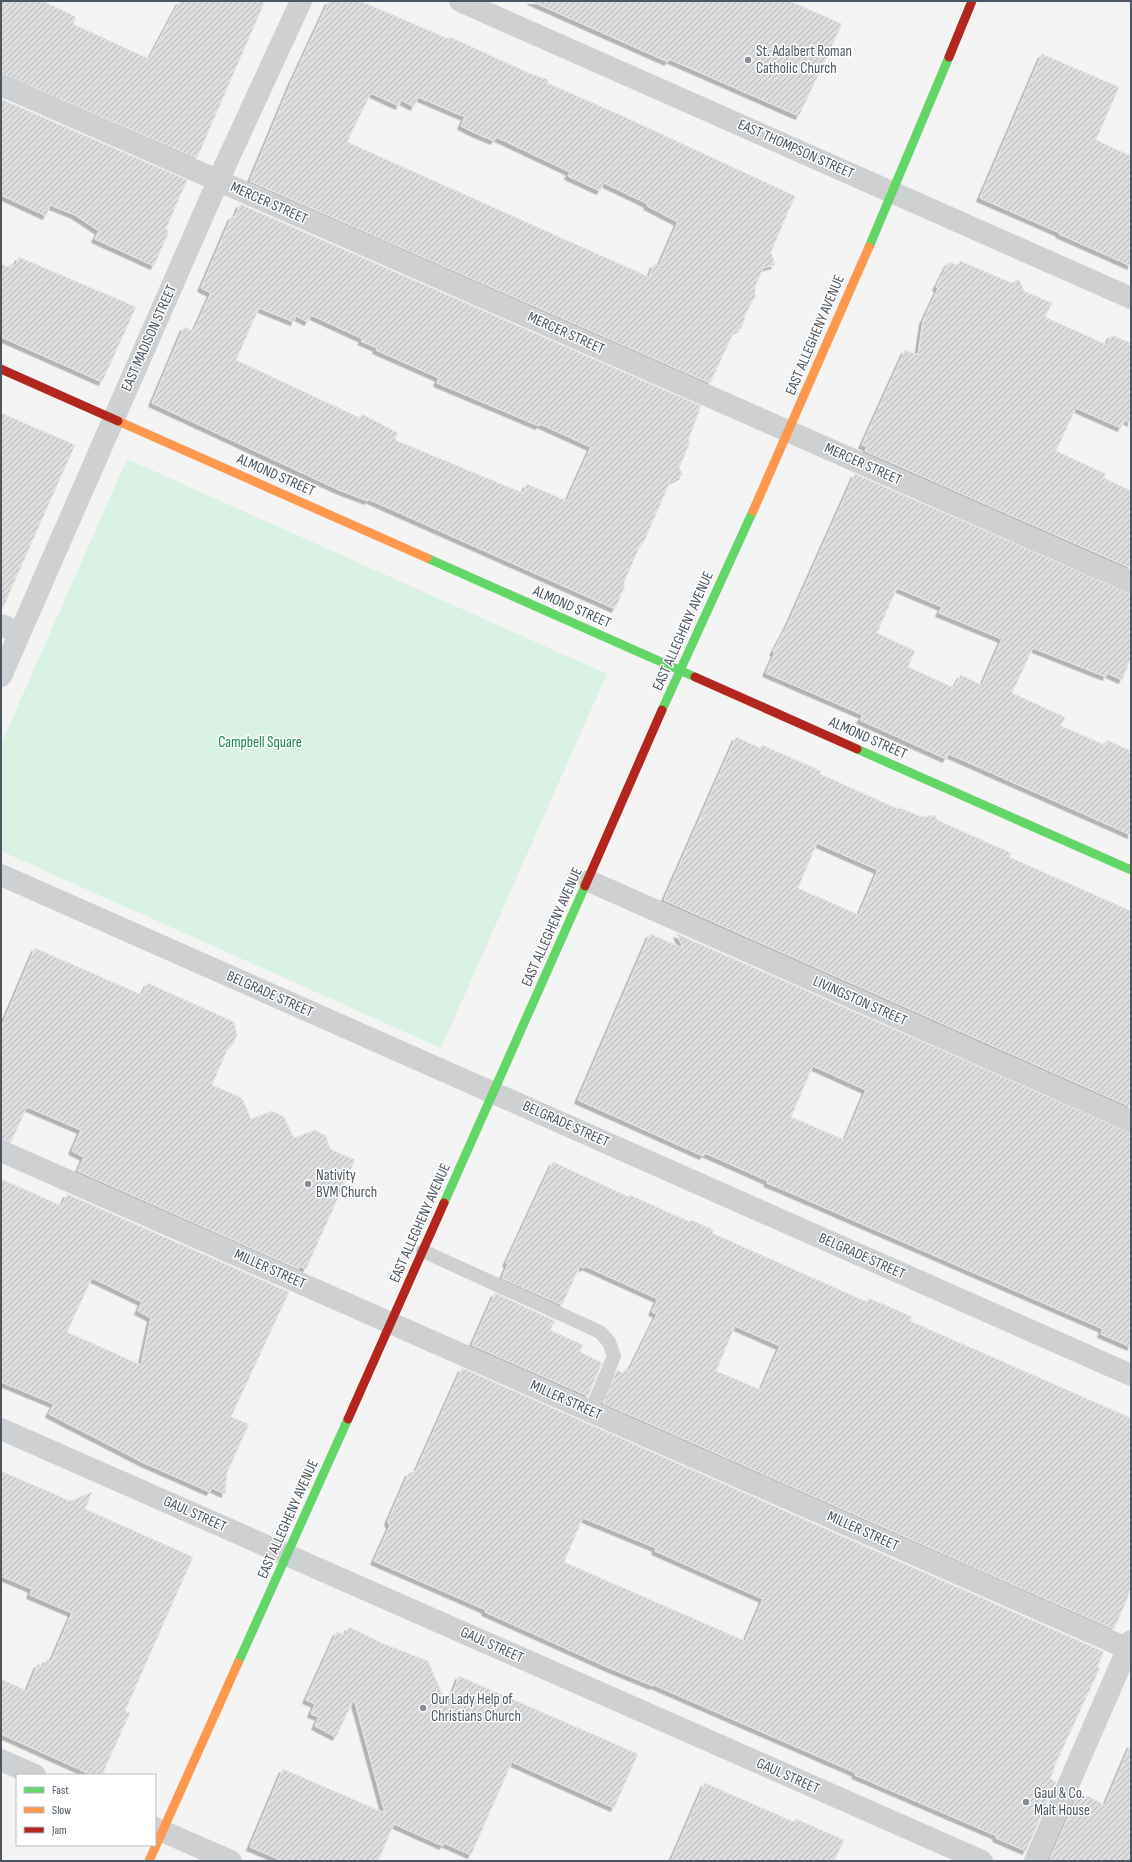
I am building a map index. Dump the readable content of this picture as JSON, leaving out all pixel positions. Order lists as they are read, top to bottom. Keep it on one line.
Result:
{"streets":{"street":["EAST THOMPSON STREET","MERCER STREET","EAST ALLEGHENY AVENUE","EAST MADISON STREET","ALMOND STREET","BELGRADE STREET","LIVINGSTON STREET","MILLER STREET","GAUL STREET"]},"crossings":[["EAST THOMPSON STREET","EAST ALLEGHENY AVENUE"],["MERCER STREET","EAST ALLEGHENY AVENUE"],["MERCER STREET","EAST MADISON STREET"],["EAST ALLEGHENY AVENUE","ALMOND STREET"],["EAST ALLEGHENY AVENUE","BELGRADE STREET"],["EAST ALLEGHENY AVENUE","LIVINGSTON STREET"],["EAST ALLEGHENY AVENUE","MILLER STREET"],["EAST ALLEGHENY AVENUE","GAUL STREET"],["EAST MADISON STREET","ALMOND STREET"]],"parks":["Campbell Square"],"places":["St. Adalbert Roman Catholic Church","Nativity BVM Church","Our Lady Help of Christians Church","Gaul & Co. Malt House"],"legend":["Fast","Slow","Jam"]}
